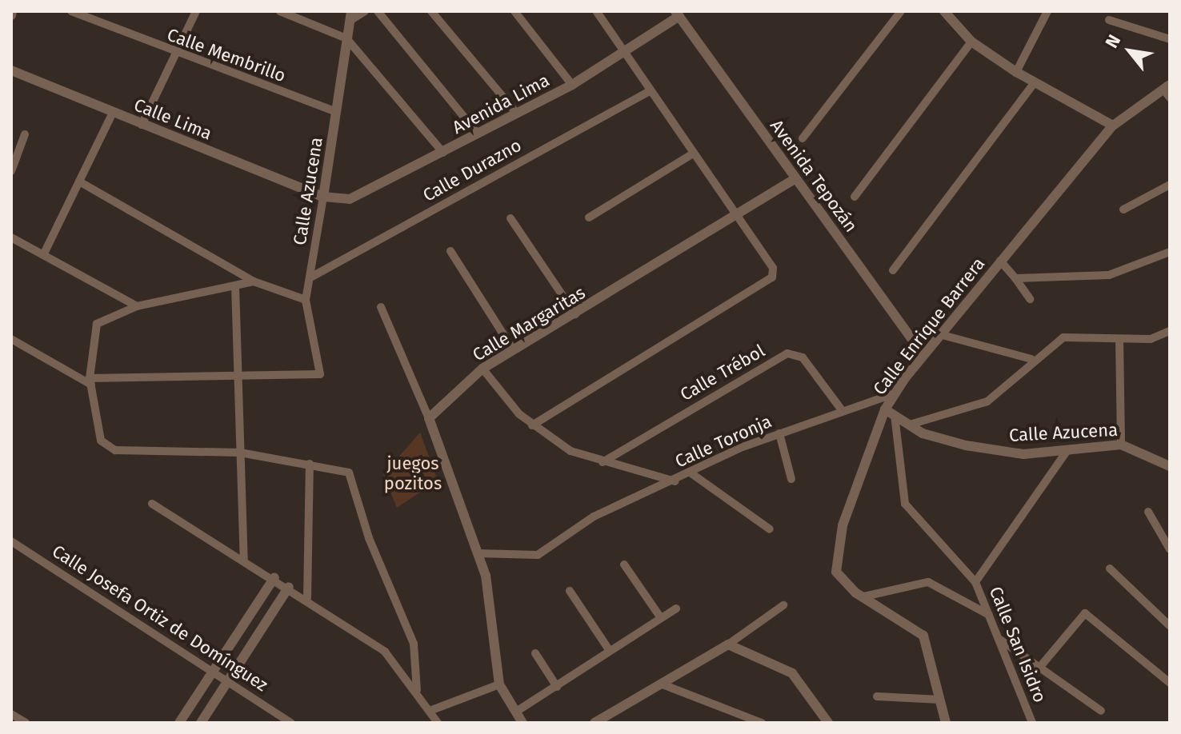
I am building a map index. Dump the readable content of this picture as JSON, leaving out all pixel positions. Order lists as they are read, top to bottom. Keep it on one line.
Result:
{"streets":{"street":["Calle Membrillo","Avenida Lima","Calle Lima","Calle Durazno","Avenida Tepozán","Calle Azucena","Calle Margaritas","Calle Enrique Barrera","Calle Trébol","Calle Toronja","Calle Josefa Ortiz de Domínguez","Calle San Isidro"]},"crossings":[["Calle Membrillo","Calle Azucena"],["Avenida Lima","Calle Lima"],["Avenida Lima","Avenida Tepozán"],["Avenida Lima","Calle Azucena"],["Calle Lima","Calle Azucena"],["Calle Durazno","Calle Azucena"],["Avenida Tepozán","Calle Margaritas"],["Avenida Tepozán","Calle Enrique Barrera"],["Calle Azucena","Calle Enrique Barrera"],["Calle Azucena","Calle San Isidro"],["Calle Margaritas","Calle Toronja"],["Calle Enrique Barrera","Calle Toronja"],["Calle Enrique Barrera","Calle San Isidro"],["Calle Trébol","Calle Toronja"]],"parks":["juegos pozitos"],"north":"top left"}
